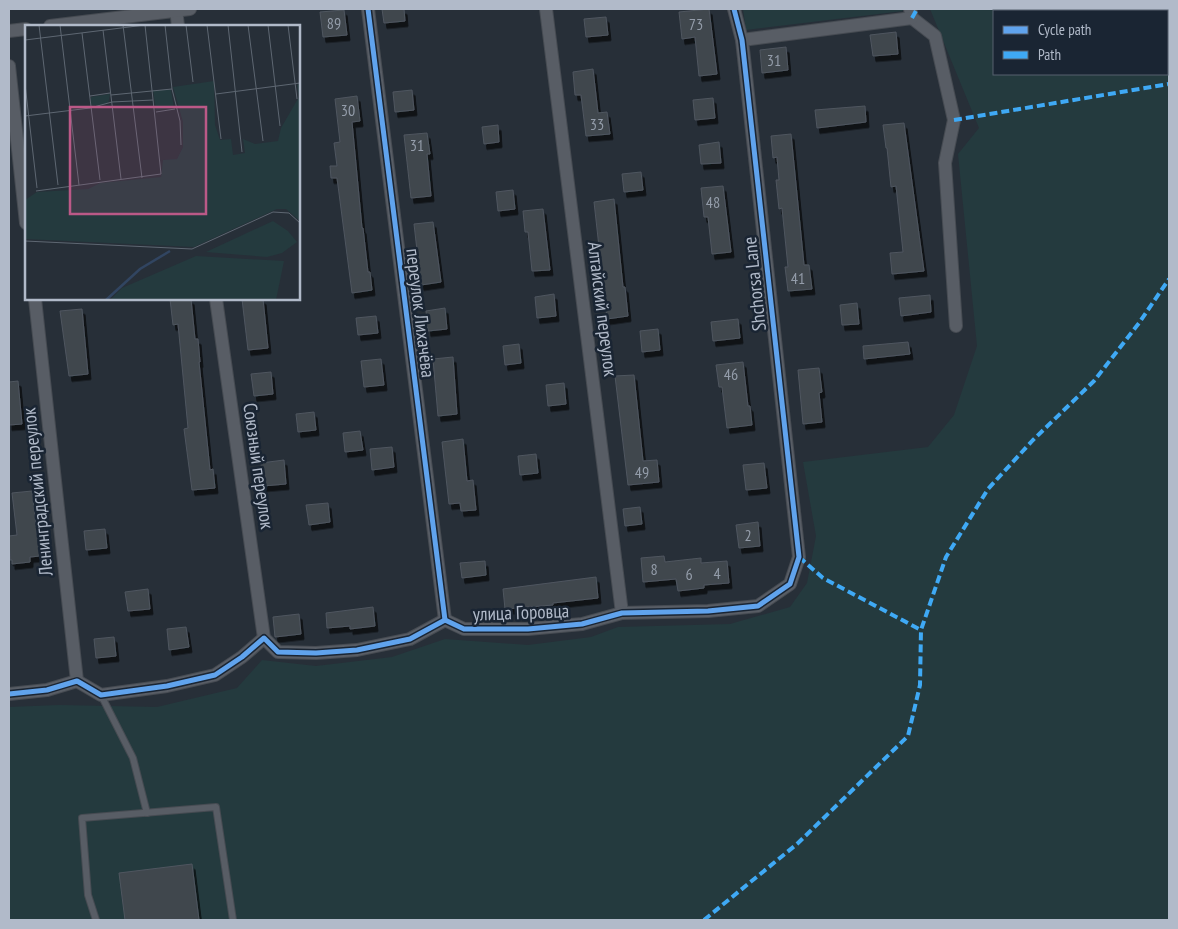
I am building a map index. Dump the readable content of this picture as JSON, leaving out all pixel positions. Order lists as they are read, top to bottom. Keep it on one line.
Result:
{"streets":{"street":["Shchorsa Lane","Алтайский переулок","переулок Лихачёва","Союзный переулок","Ленинградский переулок","улица Горовца"]},"crossings":[["Shchorsa Lane","улица Горовца"],["Алтайский переулок","улица Горовца"],["переулок Лихачёва","улица Горовца"]],"house_numbers":["89","73","31","30","33","31","48","41","46","49","2","8","4","6"],"legend":["Cycle path","Path"]}
